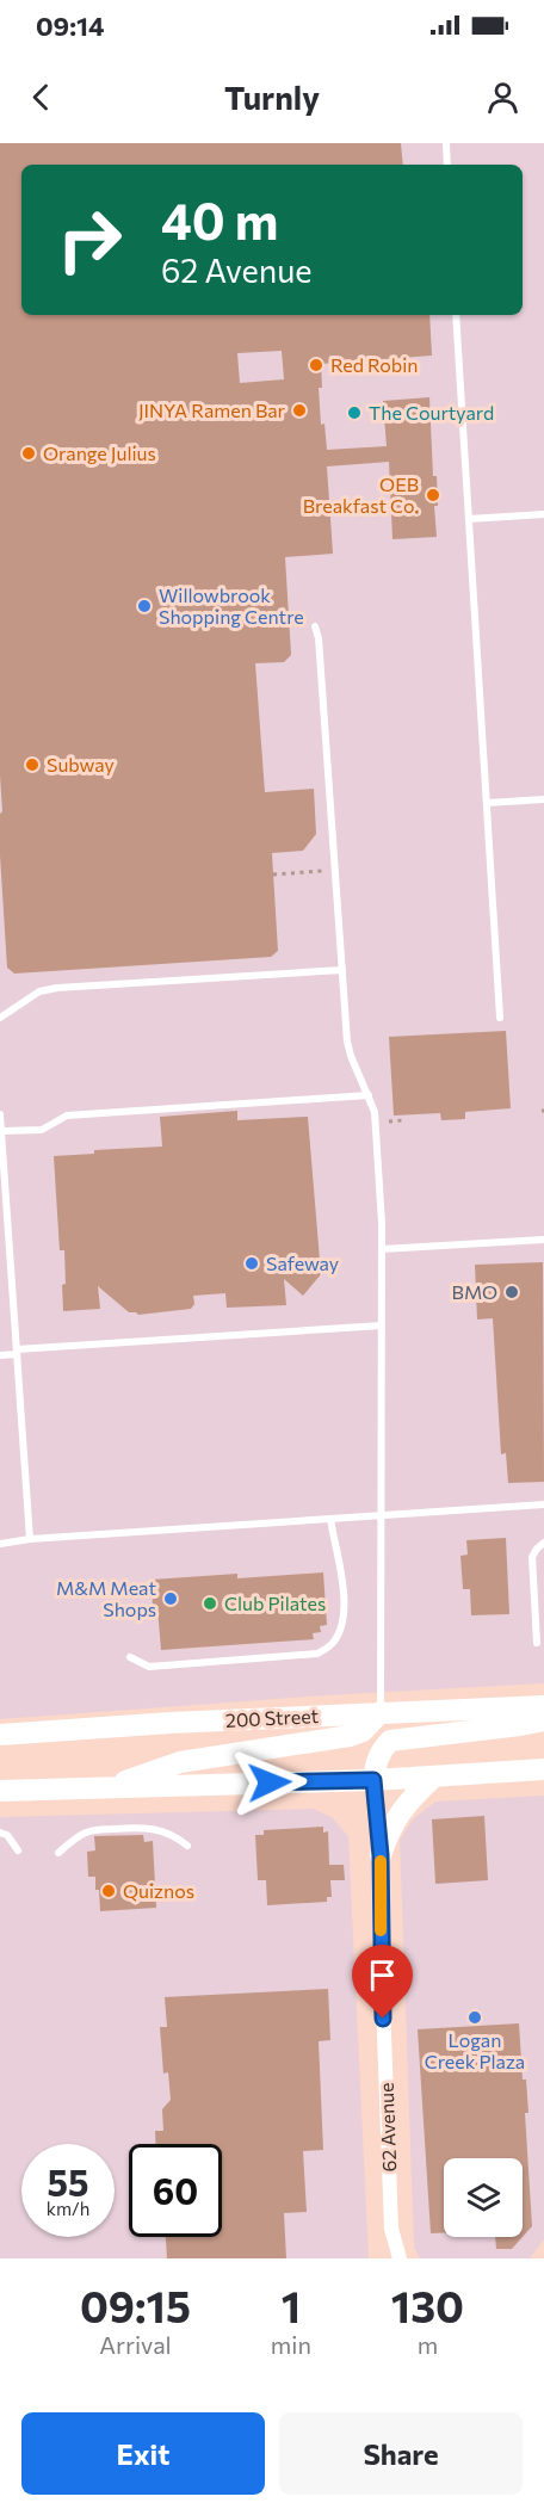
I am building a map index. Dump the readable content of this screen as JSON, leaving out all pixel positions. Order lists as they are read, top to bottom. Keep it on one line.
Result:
{"streets":{"main road":["200 Street"],"street":["62 Avenue"]},"places":["Red Robin","JINYA Ramen Bar","The Courtyard","Orange Julius","OEB Breakfast Co.","Willowbrook Shopping Centre","Subway","Safeway","BMO","M&M Meat Shops","Club Pilates","Quiznos","Logan Creek Plaza"],"page":{"status":"09:14","header":"Turnly","turn":["40 m","62 Avenue"],"speed":"55 km/h","limit":"60","eta":["09:15","Arrival","1","min","130","m"],"buttons":["Exit","Share"]}}
